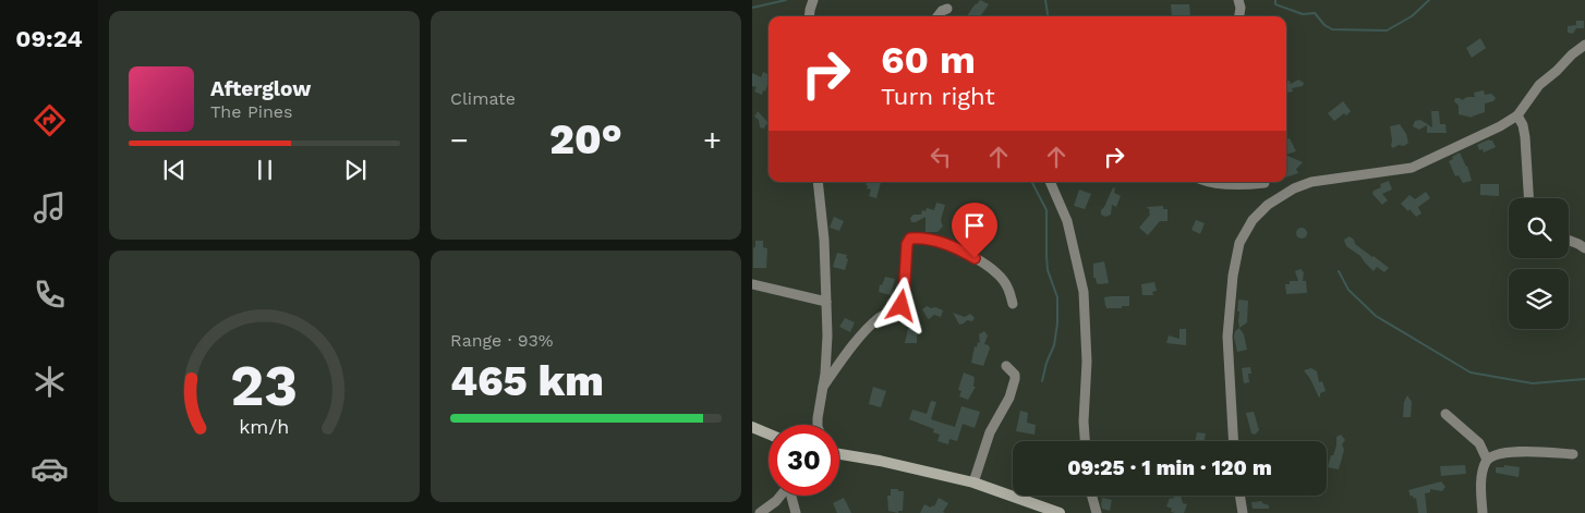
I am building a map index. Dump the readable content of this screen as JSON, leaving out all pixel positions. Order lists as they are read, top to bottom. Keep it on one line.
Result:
{"page":{"tabs":"09:24","tile":["Climate",["Range · 93%","465 km"]],"turn":["60 m","Turn right"],"song":["Afterglow","The Pines"],"heat":["−","20°","+"],"limit":"30","trip":"09:25 · 1 min · 120 m","gauge":["23","km/h"]}}
